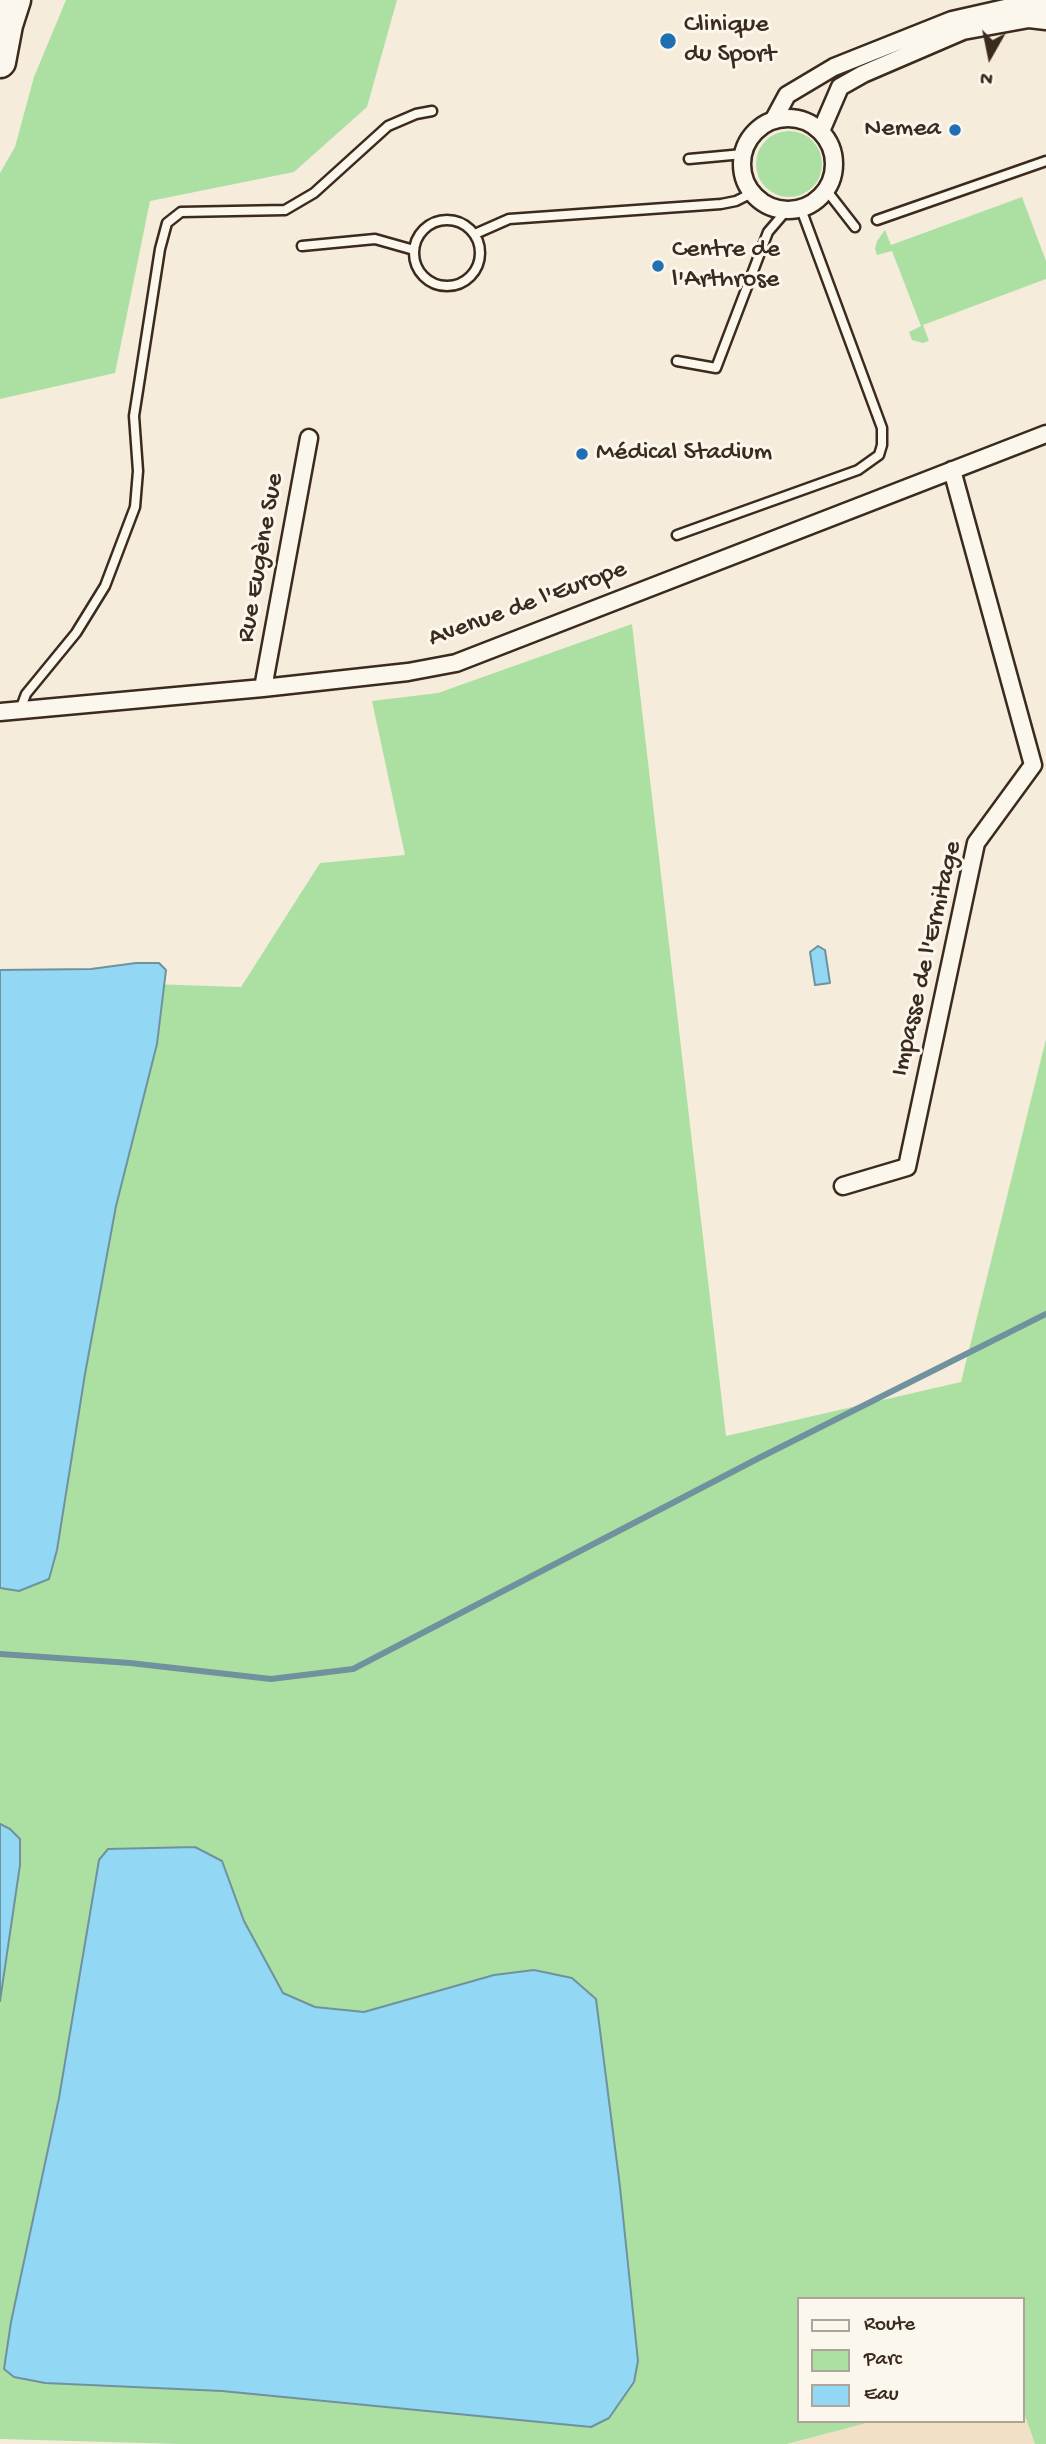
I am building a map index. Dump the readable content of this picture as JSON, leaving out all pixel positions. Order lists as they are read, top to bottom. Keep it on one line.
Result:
{"streets":{"street":["Rue Eugène Sue","Avenue de l'Europe","Impasse de l'Ermitage"]},"crossings":[["Rue Eugène Sue","Avenue de l'Europe"],["Avenue de l'Europe","Impasse de l'Ermitage"]],"places":["Clinique du Sport","Nemea","Centre de l'Arthrose","Médical Stadium"],"legend":["Route","Parc","Eau"],"north":"bottom"}
